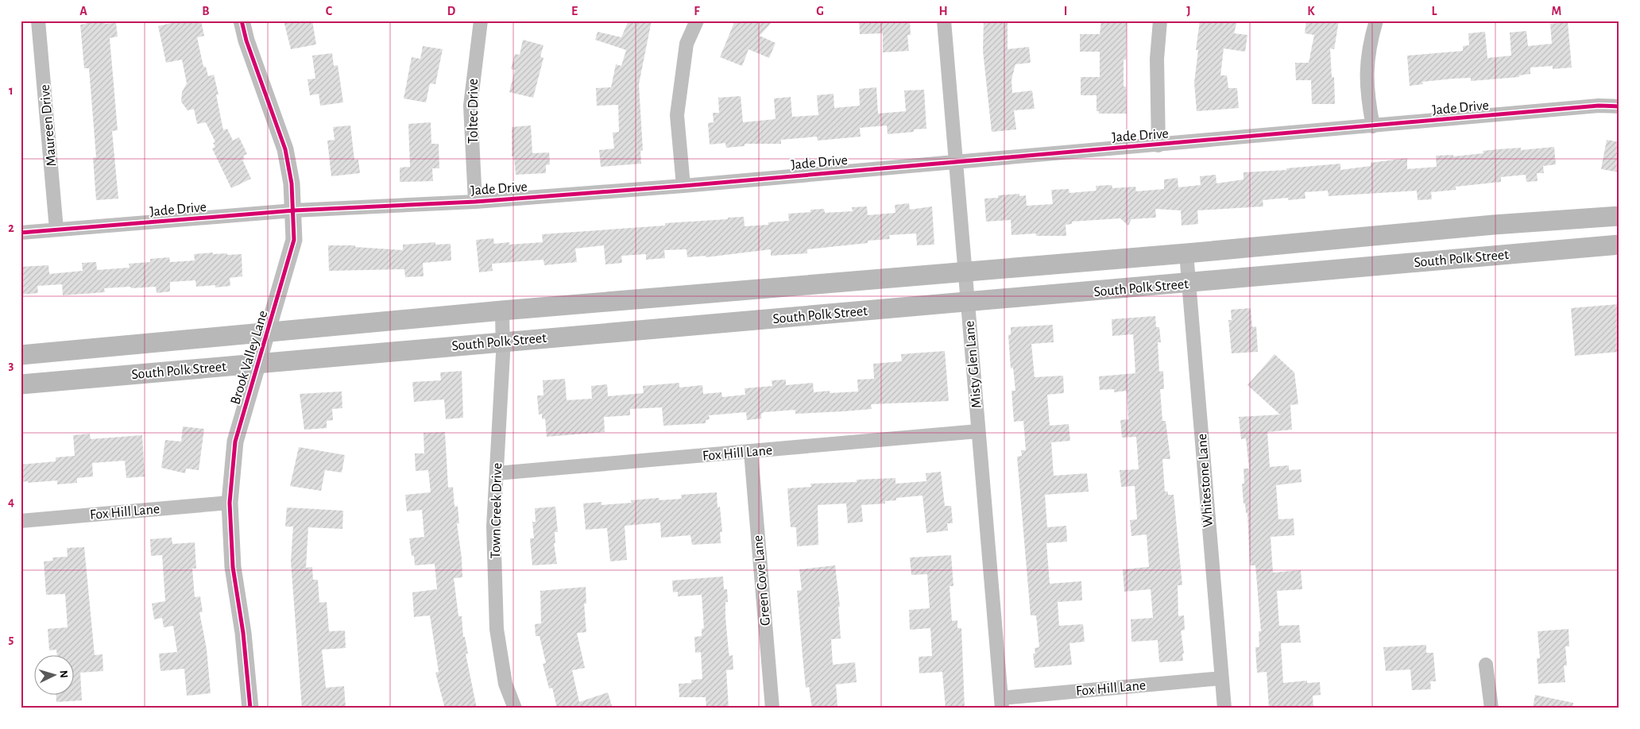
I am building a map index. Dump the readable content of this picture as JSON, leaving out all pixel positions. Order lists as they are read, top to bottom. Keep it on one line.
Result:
{"streets":{"main road":["South Polk Street"],"street":["Jade Drive","Toltec Drive","Maureen Drive","Brook Valley Lane","Misty Glen Lane","Fox Hill Lane","Whitestone Lane","Town Creek Drive","Green Cove Lane"]},"crossings":[["Jade Drive","Toltec Drive"],["Jade Drive","Maureen Drive"],["Jade Drive","Brook Valley Lane"],["Jade Drive","Misty Glen Lane"],["South Polk Street","Brook Valley Lane"],["South Polk Street","Misty Glen Lane"],["South Polk Street","Whitestone Lane"],["South Polk Street","Town Creek Drive"],["Brook Valley Lane","Fox Hill Lane"],["Misty Glen Lane","Fox Hill Lane"],["Fox Hill Lane","Whitestone Lane"],["Fox Hill Lane","Town Creek Drive"],["Fox Hill Lane","Green Cove Lane"]],"north":"right","grid":{"columns":["A","B","C","D","E","F","G","H","I","J","K","L","M"],"rows":["1","2","3","4","5"]}}
